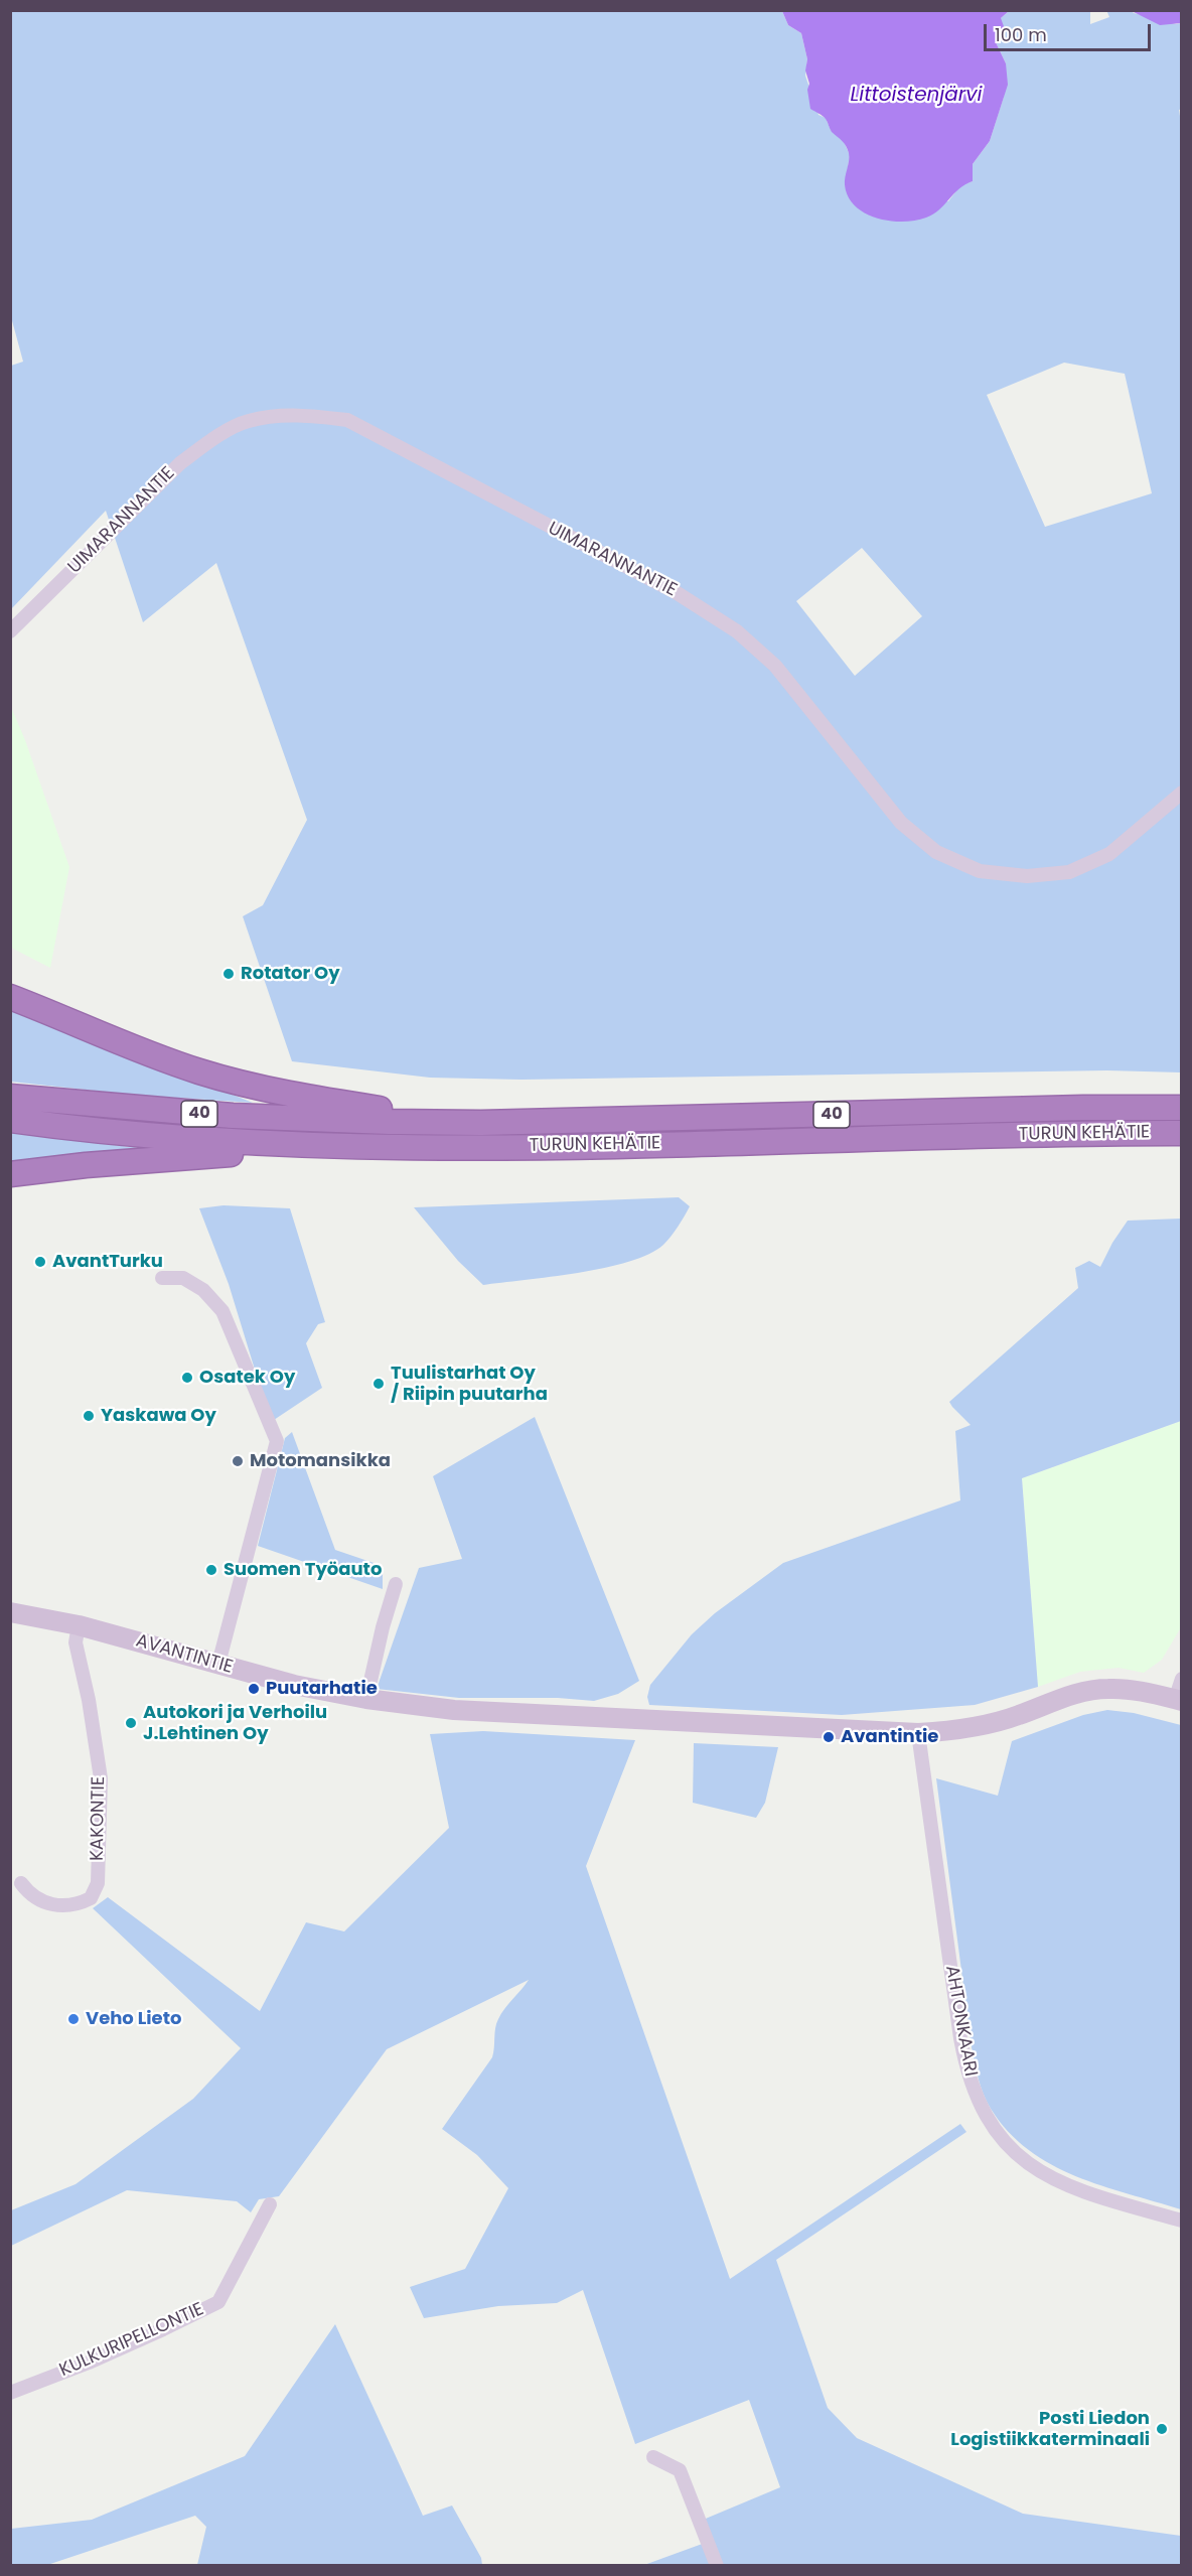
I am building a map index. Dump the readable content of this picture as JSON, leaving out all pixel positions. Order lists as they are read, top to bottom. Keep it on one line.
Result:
{"streets":{"highway":["40","TURUN KEHÄTIE"],"street":["UIMARANNANTIE","AVANTINTIE","KAKONTIE","AHTONKAARI","KULKURIPELLONTIE"]},"crossings":[["AVANTINTIE","KAKONTIE"],["AVANTINTIE","AHTONKAARI"]],"water":["Littoistenjärvi"],"places":["Rotator Oy","AvantTurku","Osatek Oy","Tuulistarhat Oy / Riipin puutarha","Yaskawa Oy","Motomansikka","Suomen Työauto","Puutarhatie","Autokori ja Verhoilu J.Lehtinen Oy","Avantintie","Veho Lieto","Posti Liedon Logistiikkaterminaali"],"scale_bar":"100 m"}
